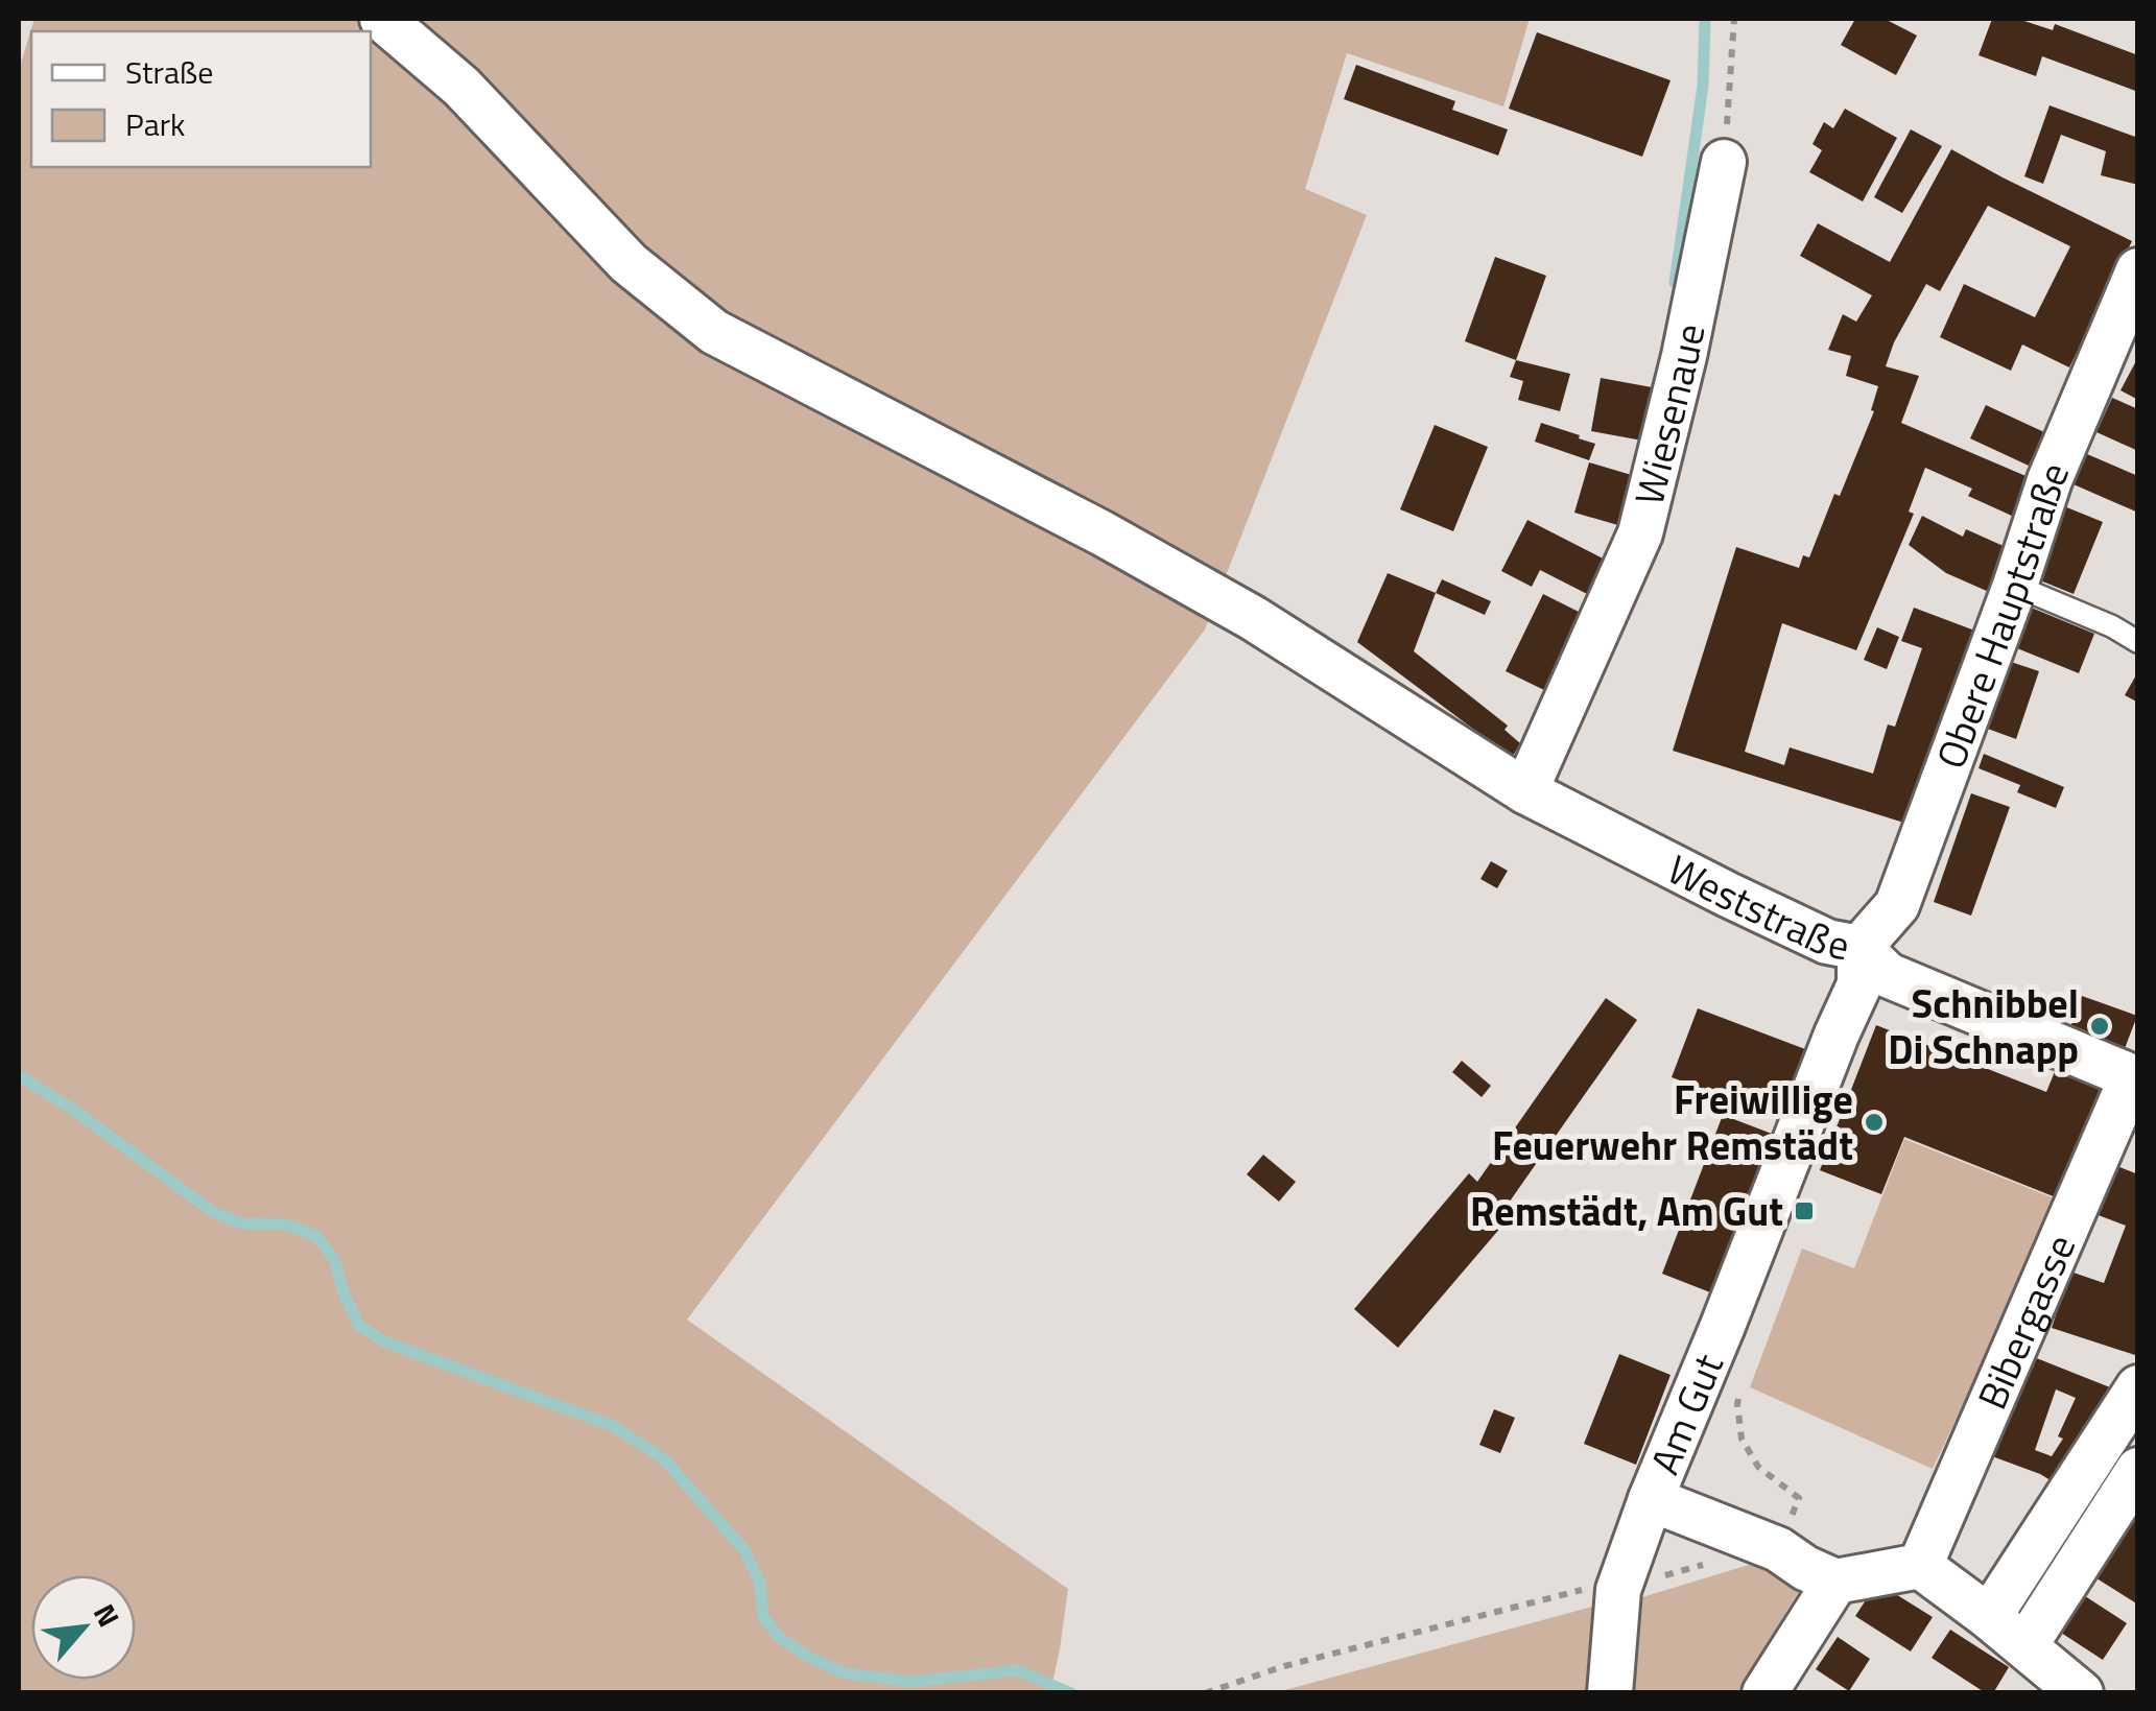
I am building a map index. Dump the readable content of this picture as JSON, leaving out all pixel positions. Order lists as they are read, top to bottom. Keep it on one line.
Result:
{"streets":{"street":["Wiesenaue","Obere Hauptstraße","Weststraße","Bibergasse","Am Gut"]},"crossings":[["Wiesenaue","Weststraße"],["Obere Hauptstraße","Weststraße"],["Obere Hauptstraße","Am Gut"],["Weststraße","Bibergasse"],["Weststraße","Am Gut"]],"places":{"other":["Schnibbel Di Schnapp","Freiwillige Feuerwehr Remstädt"],"transit":["Remstädt, Am Gut"]},"legend":["Straße","Park"],"north":"top right"}
